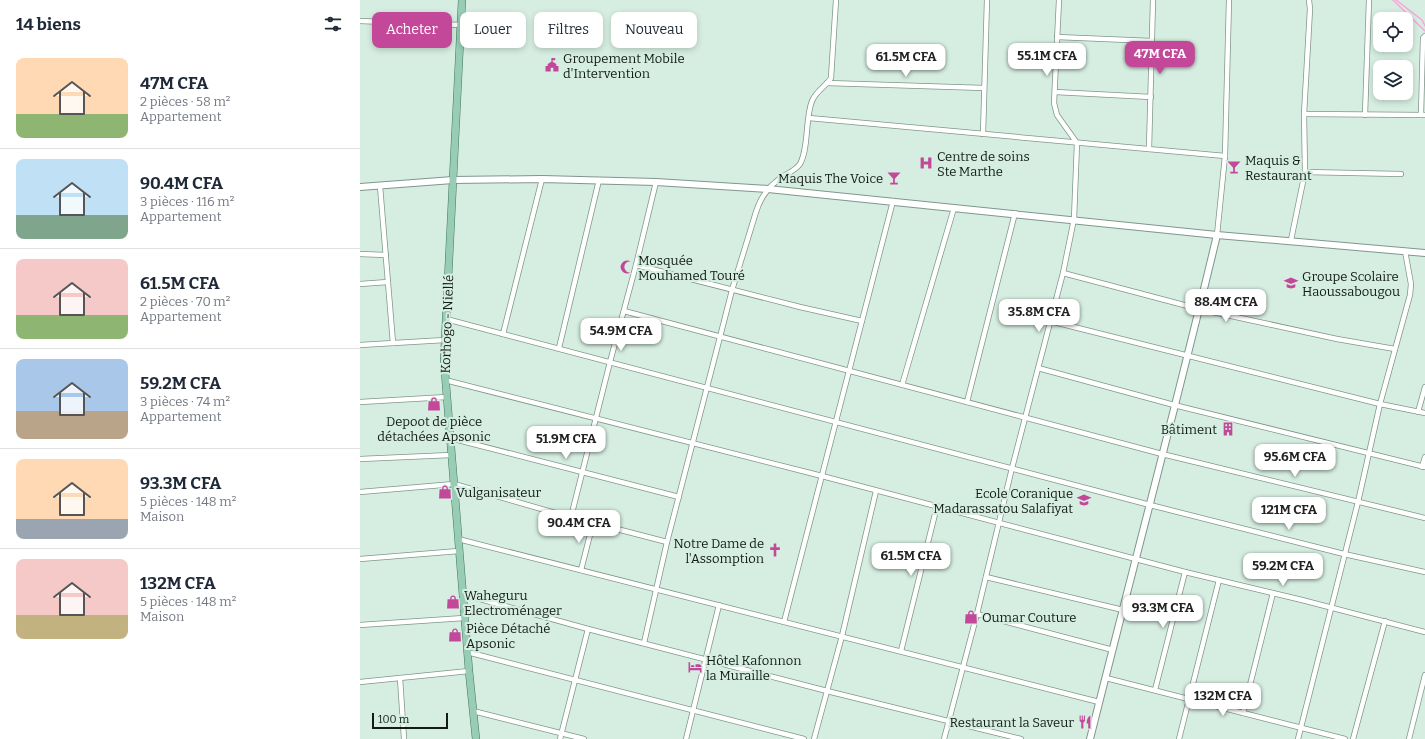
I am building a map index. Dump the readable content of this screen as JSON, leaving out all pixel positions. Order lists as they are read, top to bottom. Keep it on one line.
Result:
{"streets":{"main road":["Korhogo - Niellé"]},"places":{"public building":["Groupement Mobile d'Intervention"],"hospital":["Centre de soins Ste Marthe"],"bar":["Maquis & Restaurant","Maquis The Voice"],"mosque":["Mosquée Mouhamed Touré"],"school or university":["Groupe Scolaire Haoussabougou","Ecole Coranique Madarassatou Salafiyat"],"shop":["Depoot de pièce détachées Apsonic","Vulganisateur","Waheguru Electroménager","Oumar Couture","Pièce Détaché Apsonic"],"building":["Bâtiment"],"church":["Notre Dame de l'Assomption"],"hotel":["Hôtel Kafonnon la Muraille"],"restaurant":["Restaurant la Saveur"]},"scale_bar":"100 m","page":{"heading":"14 biens","chip":["Acheter","Louer","Filtres","Nouveau"],"price":["47M CFA","55.1M CFA","61.5M CFA","88.4M CFA","35.8M CFA","54.9M CFA","51.9M CFA","95.6M CFA","121M CFA","90.4M CFA","61.5M CFA","59.2M CFA","93.3M CFA","132M CFA"],"list":[{"name":"47M CFA","note":"2 pièces · 58 m² · Appartement"},{"name":"90.4M CFA","note":"3 pièces · 116 m² · Appartement"},{"name":"61.5M CFA","note":"2 pièces · 70 m² · Appartement"},{"name":"59.2M CFA","note":"3 pièces · 74 m² · Appartement"},{"name":"93.3M CFA","note":"5 pièces · 148 m² · Maison"},{"name":"132M CFA","note":"5 pièces · 148 m² · Maison"}],"scale":"100 m"}}
